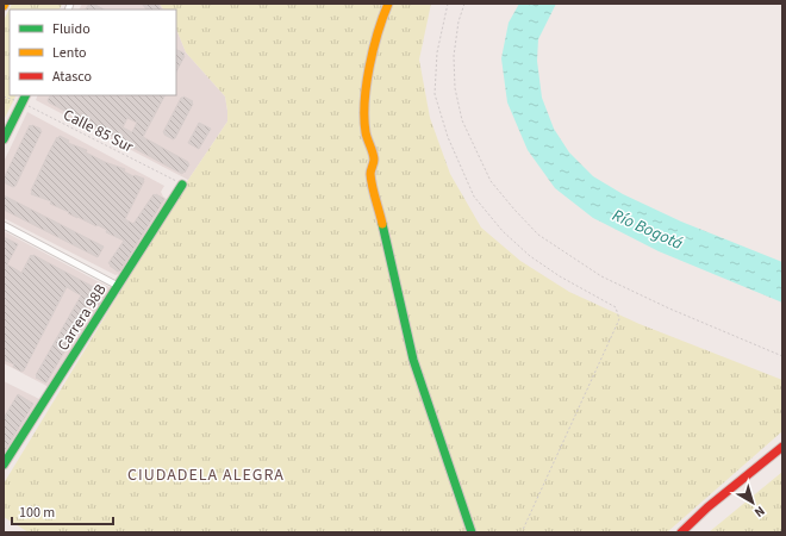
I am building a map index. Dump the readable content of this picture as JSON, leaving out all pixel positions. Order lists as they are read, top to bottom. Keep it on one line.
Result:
{"streets":{"street":["Carrera 98B"],"path":["Calle 85 Sur"]},"crossings":[["Calle 85 Sur","Carrera 98B"]],"districts":["CIUDADELA ALEGRA"],"water":["Río Bogotá"],"legend":["Fluido","Lento","Atasco"],"scale_bar":"100 m","north":"bottom right"}
